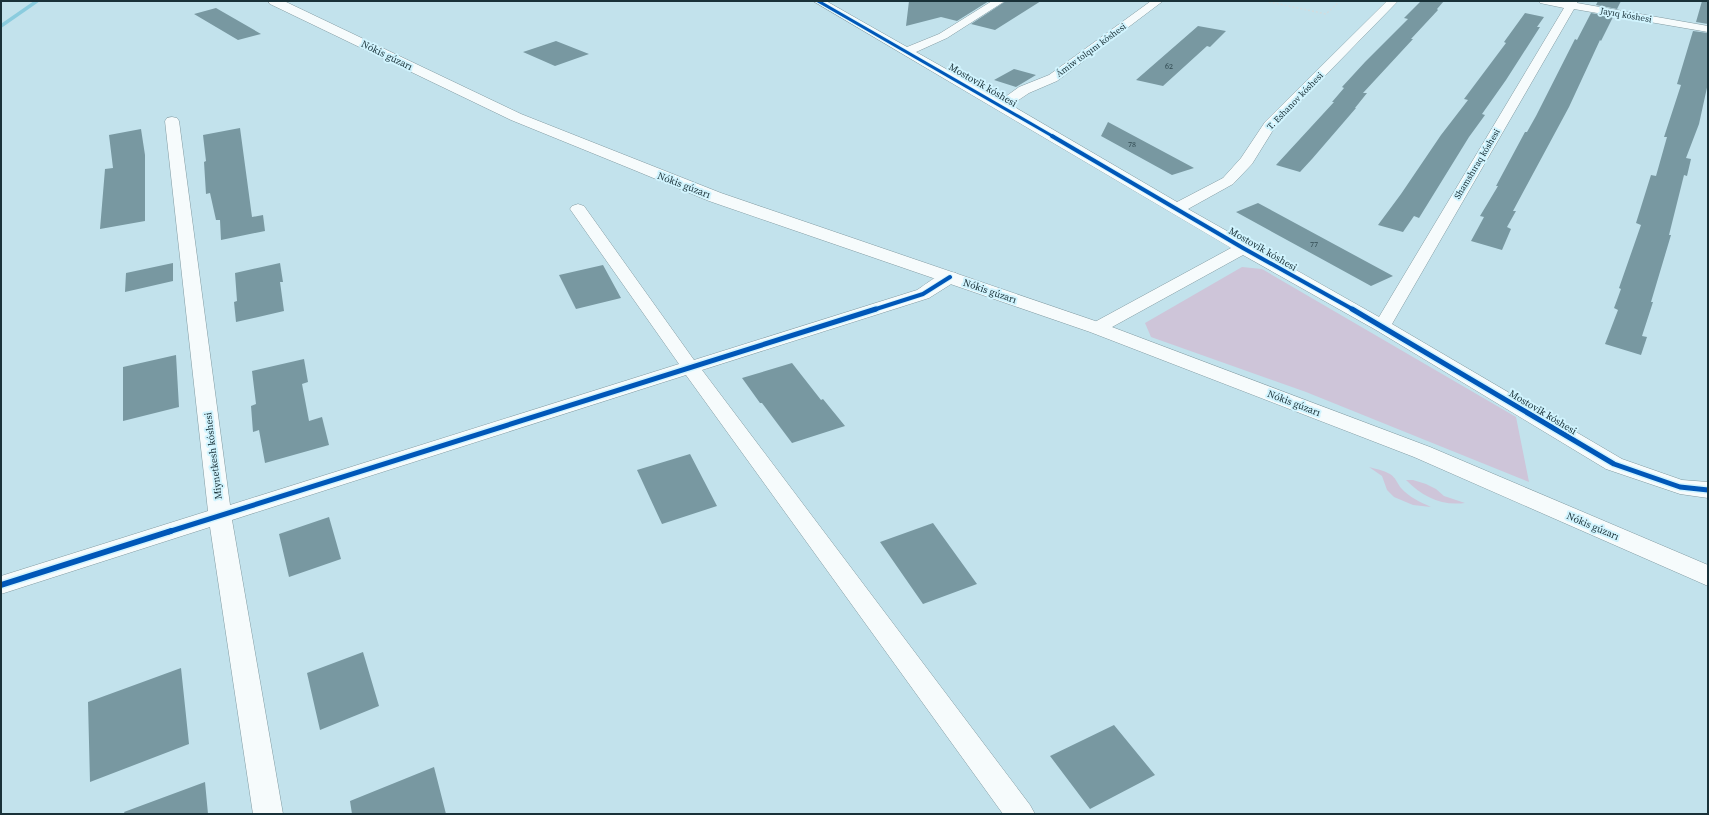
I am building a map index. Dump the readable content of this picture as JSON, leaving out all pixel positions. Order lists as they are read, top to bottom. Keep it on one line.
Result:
{"streets":{"main road":["Nókis gúzarı"],"street":["Jayıq kóshesi","Ámiw tolqını kóshesi","Mostovik kóshesi","T. Eshanov kóshesi","Shamshıraq kóshesi","Miynetkesh kóshesi"]},"crossings":[["Jayıq kóshesi","Shamshıraq kóshesi"],["Ámiw tolqını kóshesi","Mostovik kóshesi"],["Mostovik kóshesi","T. Eshanov kóshesi"],["Mostovik kóshesi","Shamshıraq kóshesi"]],"house_numbers":["62","78","77"]}
